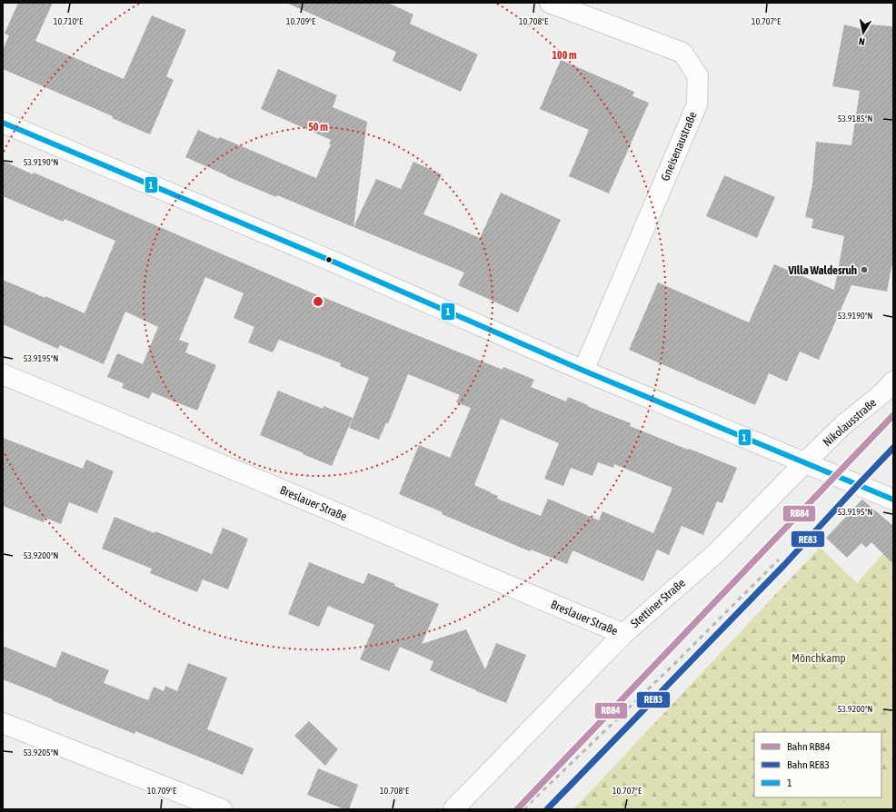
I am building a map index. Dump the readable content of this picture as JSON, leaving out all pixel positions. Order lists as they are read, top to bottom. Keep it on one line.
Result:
{"streets":{"street":["Gneisenaustraße","Nikolausstraße","Breslauer Straße","Stettiner Straße"]},"crossings":[["Nikolausstraße","Stettiner Straße"],["Breslauer Straße","Stettiner Straße"]],"parks":["Mönchkamp"],"places":["Villa Waldesruh"],"lines":["transit line 1","rail line RB84","rail line RE83"],"legend":["Bahn RB84","Bahn RE83","1"],"north":"bottom","coordinates":["10.710°E","10.709°E","10.708°E","10.707°E","53.9185°N","53.9190°N","53.9195°N","53.9200°N","53.9205°N"],"rings":["100 m","50 m"]}
